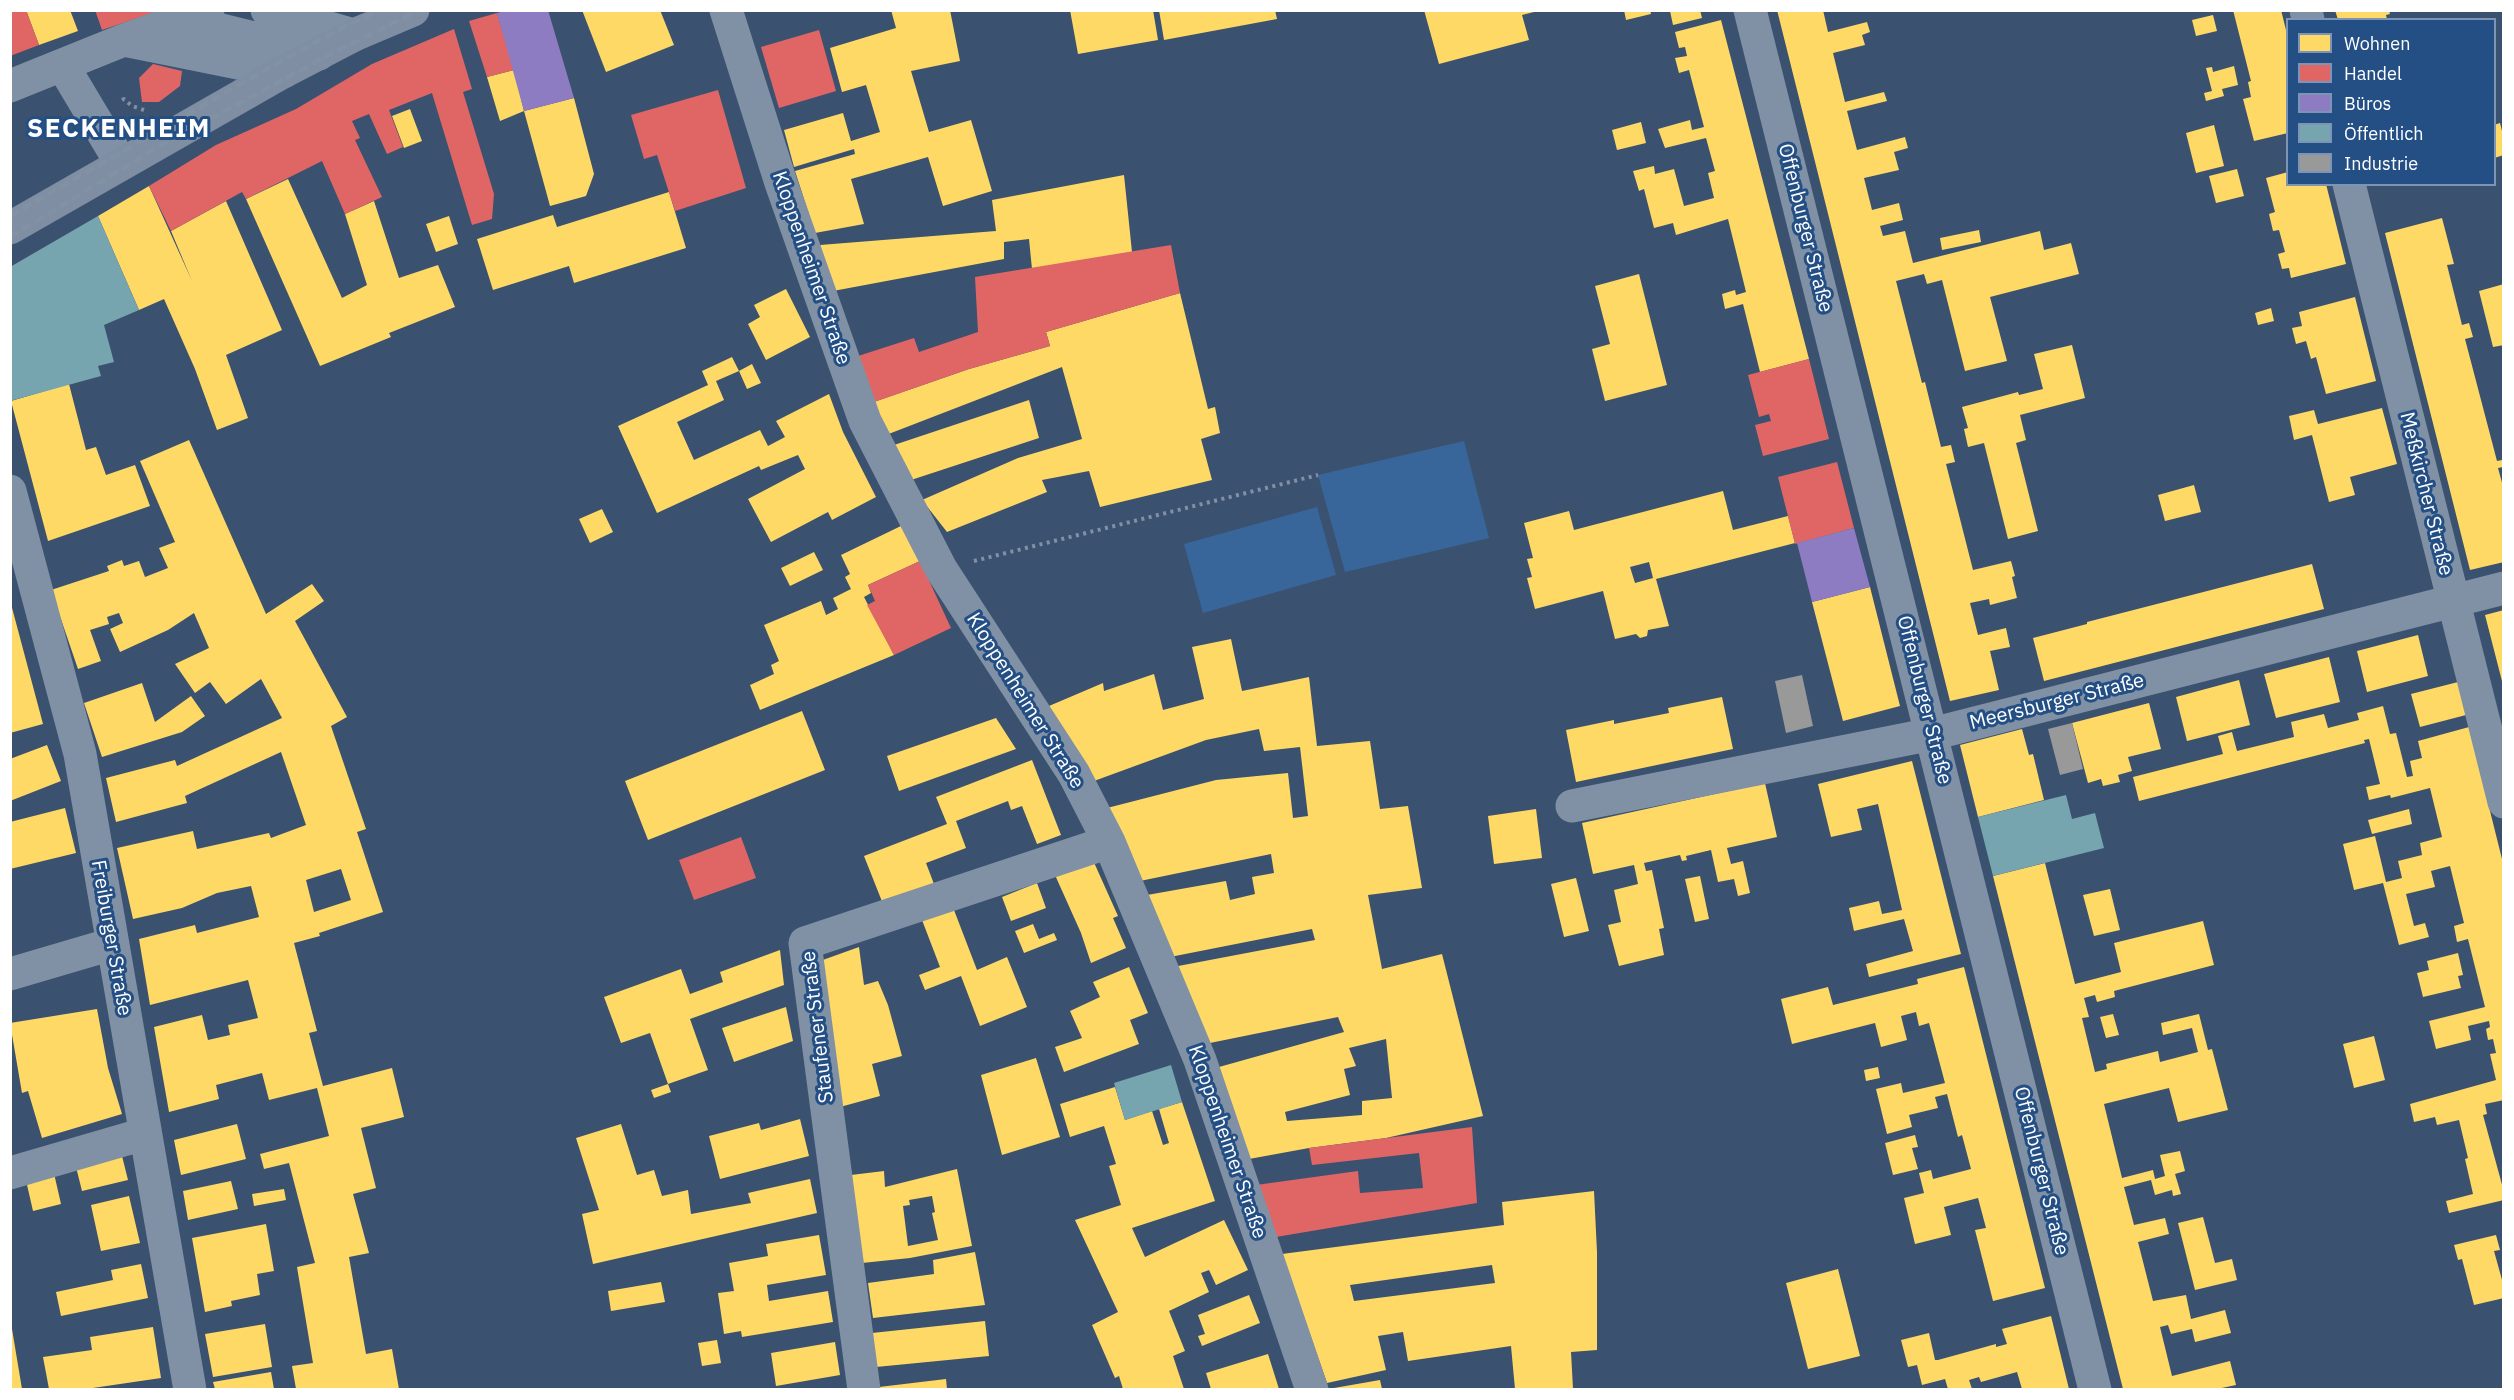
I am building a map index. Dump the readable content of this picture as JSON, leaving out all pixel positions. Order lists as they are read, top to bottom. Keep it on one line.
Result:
{"streets":{"street":["Offenburger Straße","Kloppenheimer Straße","Meßkircher Straße","Meersburger Straße","Freiburger Straße","Staufener Straße"]},"crossings":[["Offenburger Straße","Meersburger Straße"],["Kloppenheimer Straße","Staufener Straße"],["Meßkircher Straße","Meersburger Straße"]],"districts":["SECKENHEIM"],"legend":["Wohnen","Handel","Büros","Öffentlich","Industrie"]}
